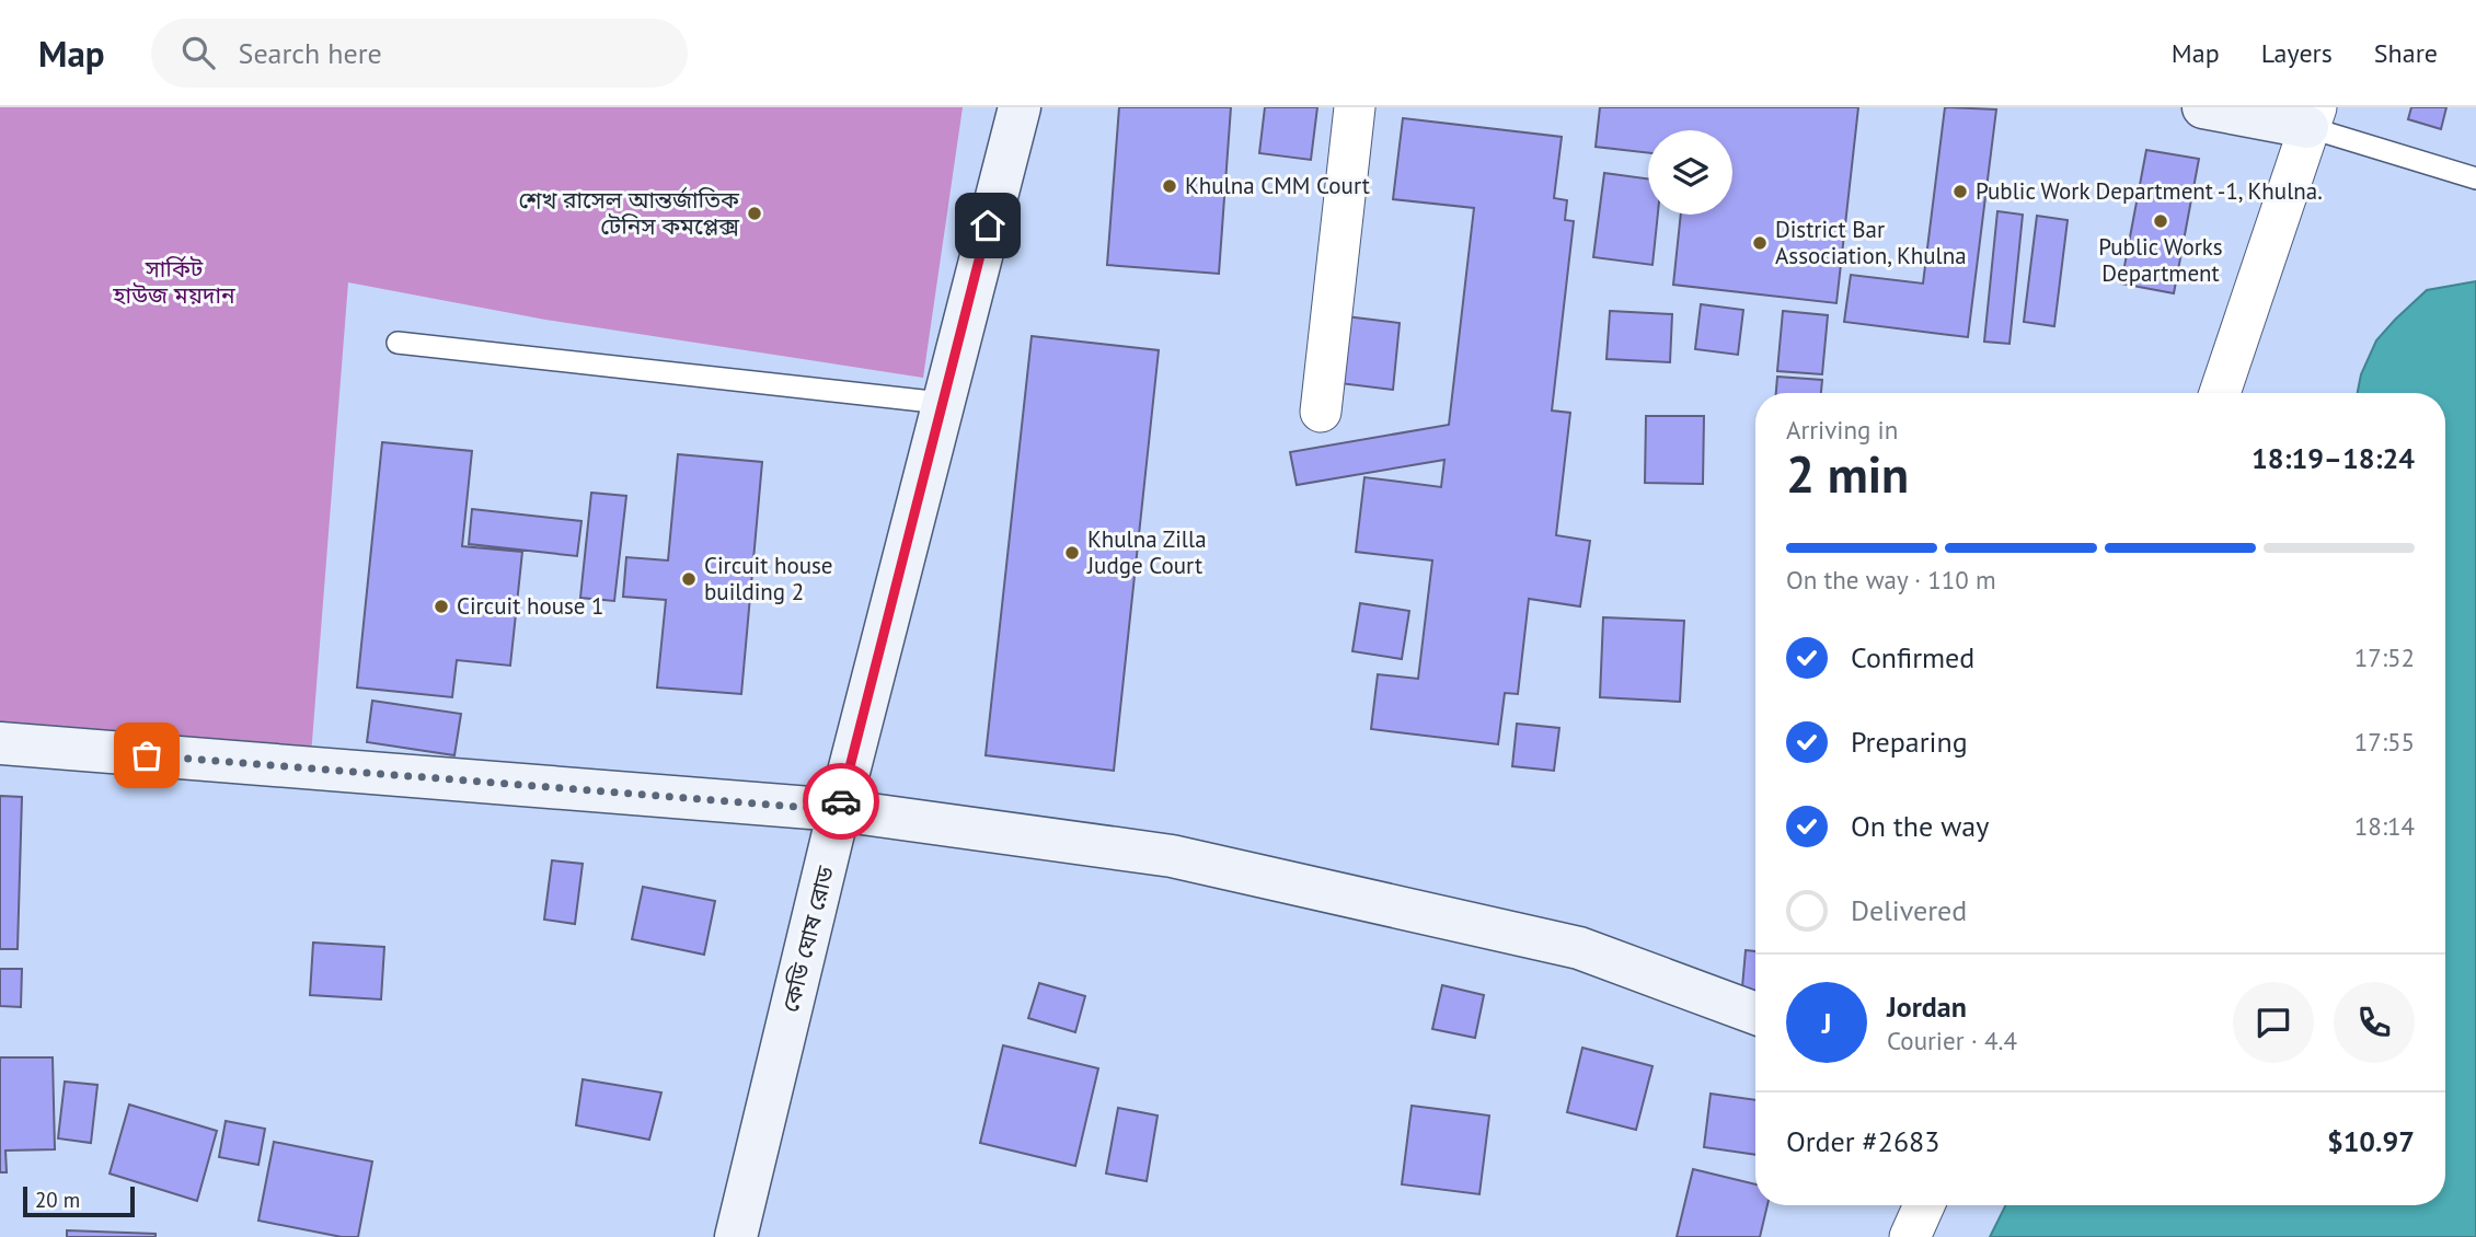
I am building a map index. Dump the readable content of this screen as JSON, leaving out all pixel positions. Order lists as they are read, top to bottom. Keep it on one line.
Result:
{"streets":{"street":["কেডি ঘোষ রোড"]},"parks":["সার্কিট হাউজ ময়দান"],"places":["Khulna CMM Court","Public Work Department -1, Khulna.","শেখ রাসেল আন্তর্জাতিক টেনিস কমপ্লেক্স","Public Works Department","District Bar Association, Khulna","Khulna Zilla Judge Court","Circuit house building 2","Circuit house 1"],"scale_bar":"20 m","page":{"header":"Map","search":"Search here","nav":["Map","Layers","Share"],"heading":["2 min","Arriving in","18:19–18:24"],"panel":["Jordan","Courier · 4.4","Order #2683","$10.97"],"bar":"On the way · 110 m","list":[["Confirmed","17:52"],["Preparing","17:55"],["On the way","18:14"],"Delivered"],"round":"J","scale":"20 m"}}
